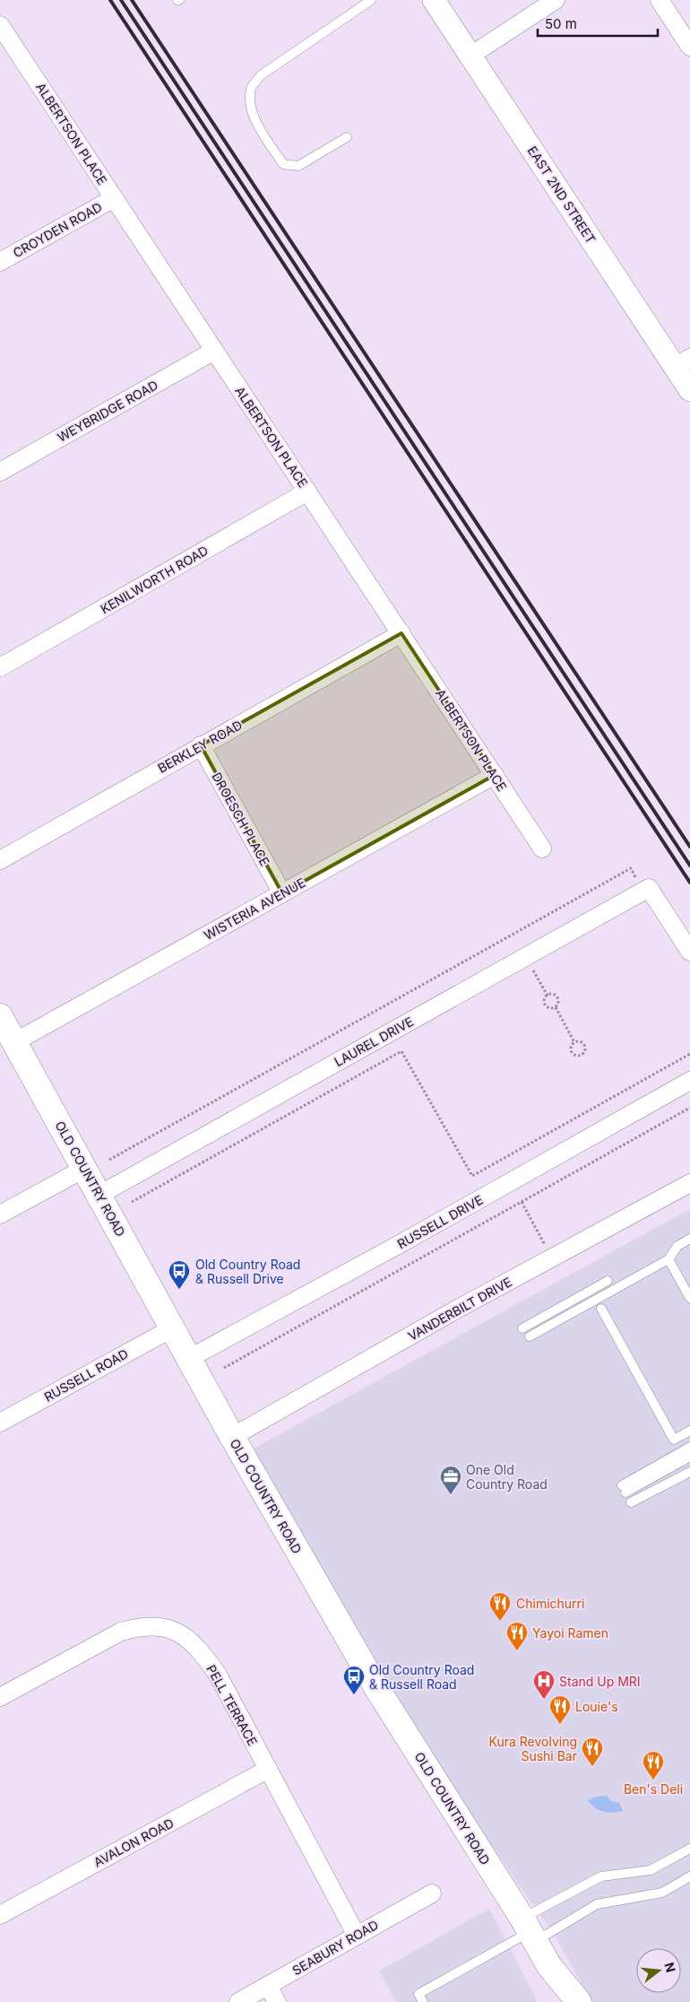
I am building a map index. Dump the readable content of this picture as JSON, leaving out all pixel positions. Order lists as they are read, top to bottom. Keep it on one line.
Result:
{"streets":{"main road":["OLD COUNTRY ROAD"],"street":["ALBERTSON PLACE","EAST 2ND STREET","CROYDEN ROAD","WEYBRIDGE ROAD","KENILWORTH ROAD","BERKLEY ROAD","DROESCH PLACE","WISTERIA AVENUE","LAUREL DRIVE","RUSSELL DRIVE","VANDERBILT DRIVE","RUSSELL ROAD","PELL TERRACE","AVALON ROAD","SEABURY ROAD"]},"crossings":[["ALBERTSON PLACE","CROYDEN ROAD"],["ALBERTSON PLACE","WEYBRIDGE ROAD"],["ALBERTSON PLACE","KENILWORTH ROAD"],["ALBERTSON PLACE","BERKLEY ROAD"],["ALBERTSON PLACE","WISTERIA AVENUE"],["BERKLEY ROAD","DROESCH PLACE"],["DROESCH PLACE","WISTERIA AVENUE"],["WISTERIA AVENUE","OLD COUNTRY ROAD"],["LAUREL DRIVE","OLD COUNTRY ROAD"],["OLD COUNTRY ROAD","RUSSELL DRIVE"],["OLD COUNTRY ROAD","VANDERBILT DRIVE"],["OLD COUNTRY ROAD","RUSSELL ROAD"],["PELL TERRACE","AVALON ROAD"],["PELL TERRACE","SEABURY ROAD"]],"places":{"bus stop":["Old Country Road & Russell Drive","Old Country Road & Russell Road"],"office":["One Old Country Road"],"restaurant":["Chimichurri","Yayoi Ramen","Louie's","Kura Revolving Sushi Bar","Ben's Deli"],"hospital":["Stand Up MRI"]},"scale_bar":"50 m","north":"right"}
